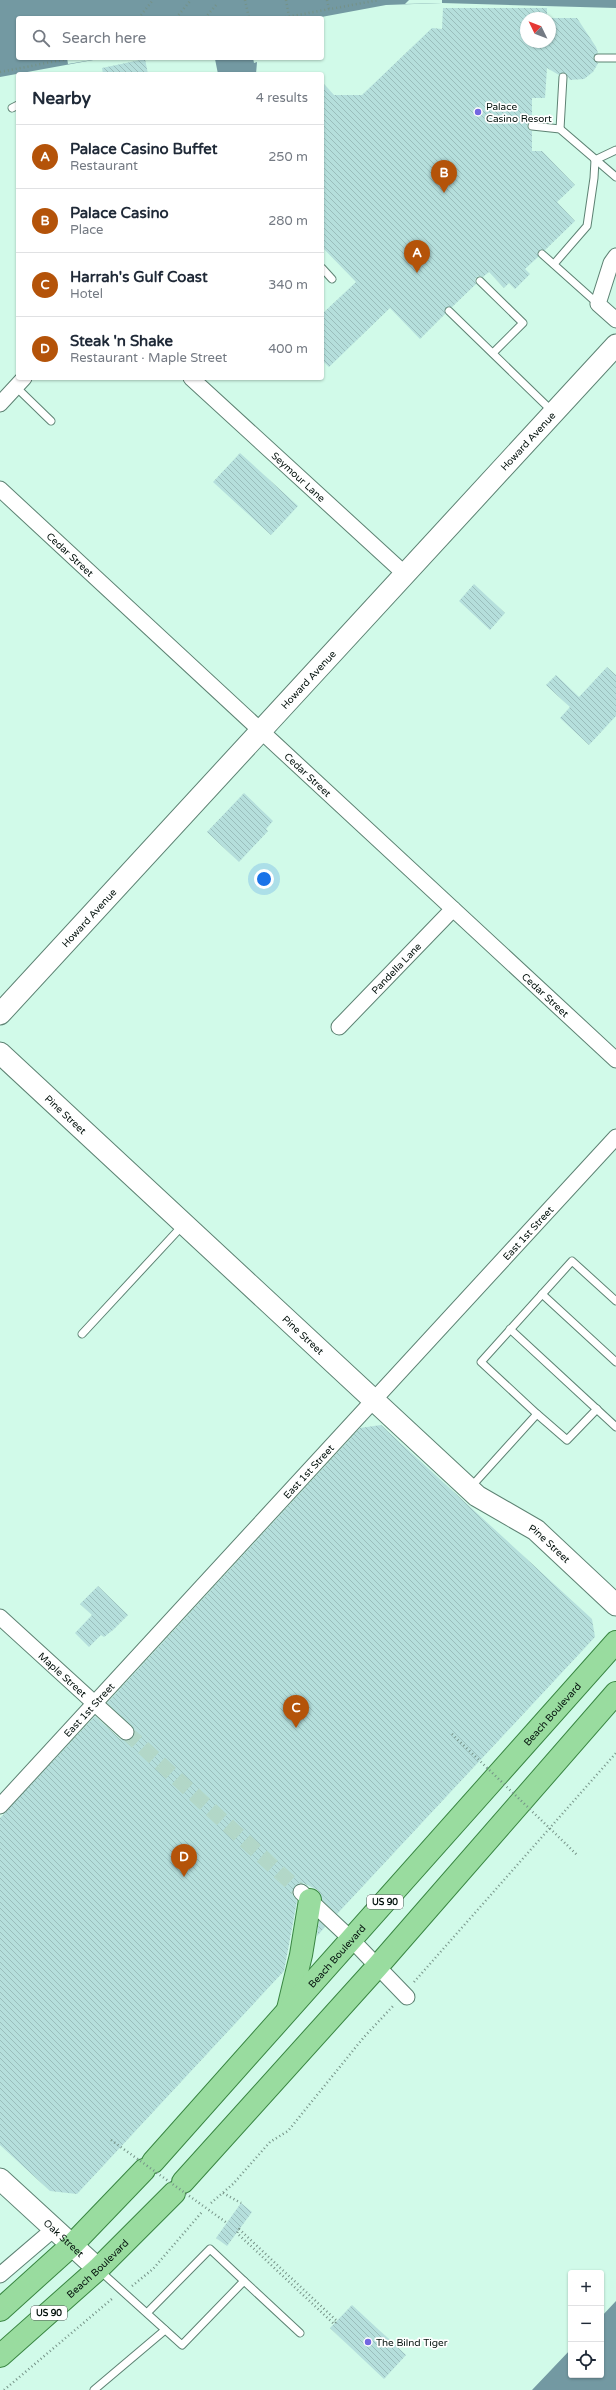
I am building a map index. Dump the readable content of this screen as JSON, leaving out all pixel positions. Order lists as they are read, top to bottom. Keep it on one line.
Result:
{"streets":{"main road":["Howard Avenue","Pine Street","Beach Boulevard","US 90","Oak Street"],"street":["Seymour Lane","Cedar Street","Pandella Lane","East 1st Street","Maple Street"]},"crossings":[["Howard Avenue","Seymour Lane"],["Howard Avenue","Cedar Street"],["Cedar Street","Pandella Lane"],["Pine Street","East 1st Street"],["East 1st Street","Maple Street"],["Beach Boulevard","Oak Street"]],"places":["Palace Casino Resort","The Bilnd Tiger"],"north":"top left","page":{"search":"Search here","heading":["Nearby","4 results"],"list":[{"mark":"A","name":"Palace Casino Buffet","note":"Restaurant","value":"250 m"},{"mark":"B","name":"Palace Casino","note":"Place","value":"280 m"},{"mark":"C","name":"Harrah's Gulf Coast","note":"Hotel","value":"340 m"},{"mark":"D","name":"Steak 'n Shake","note":"Restaurant · Maple Street","value":"400 m"}],"pins":["B","A","C","D"],"map_buttons":["+","−"]}}
